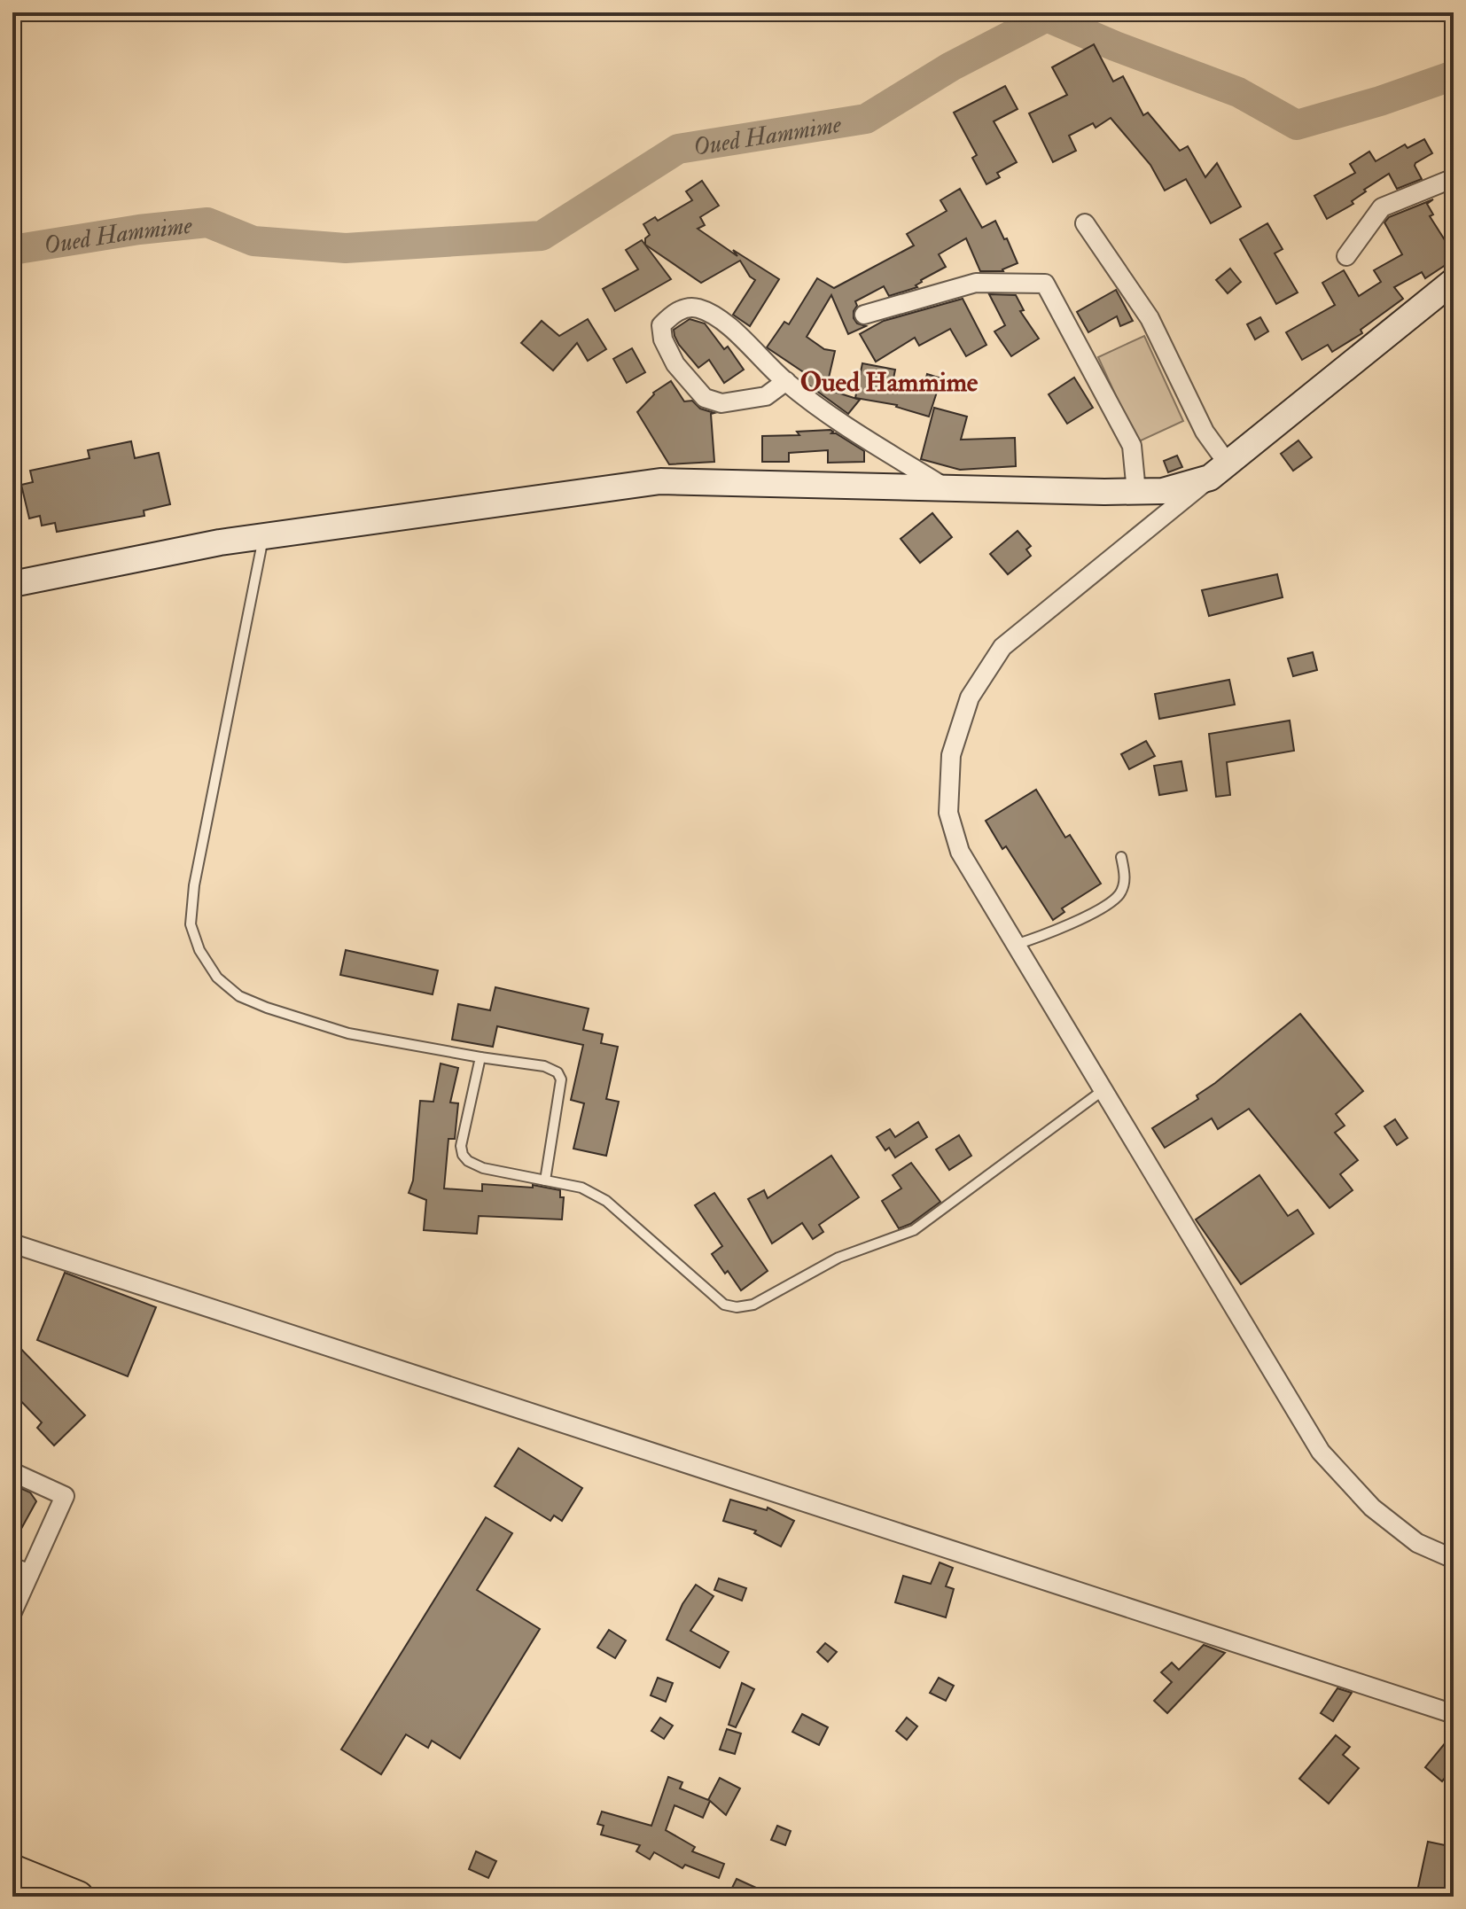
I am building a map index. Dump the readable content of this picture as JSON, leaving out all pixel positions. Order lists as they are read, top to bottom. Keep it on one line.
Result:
{"districts":["Oued Hammime"],"water":["Oued Hammime"]}
